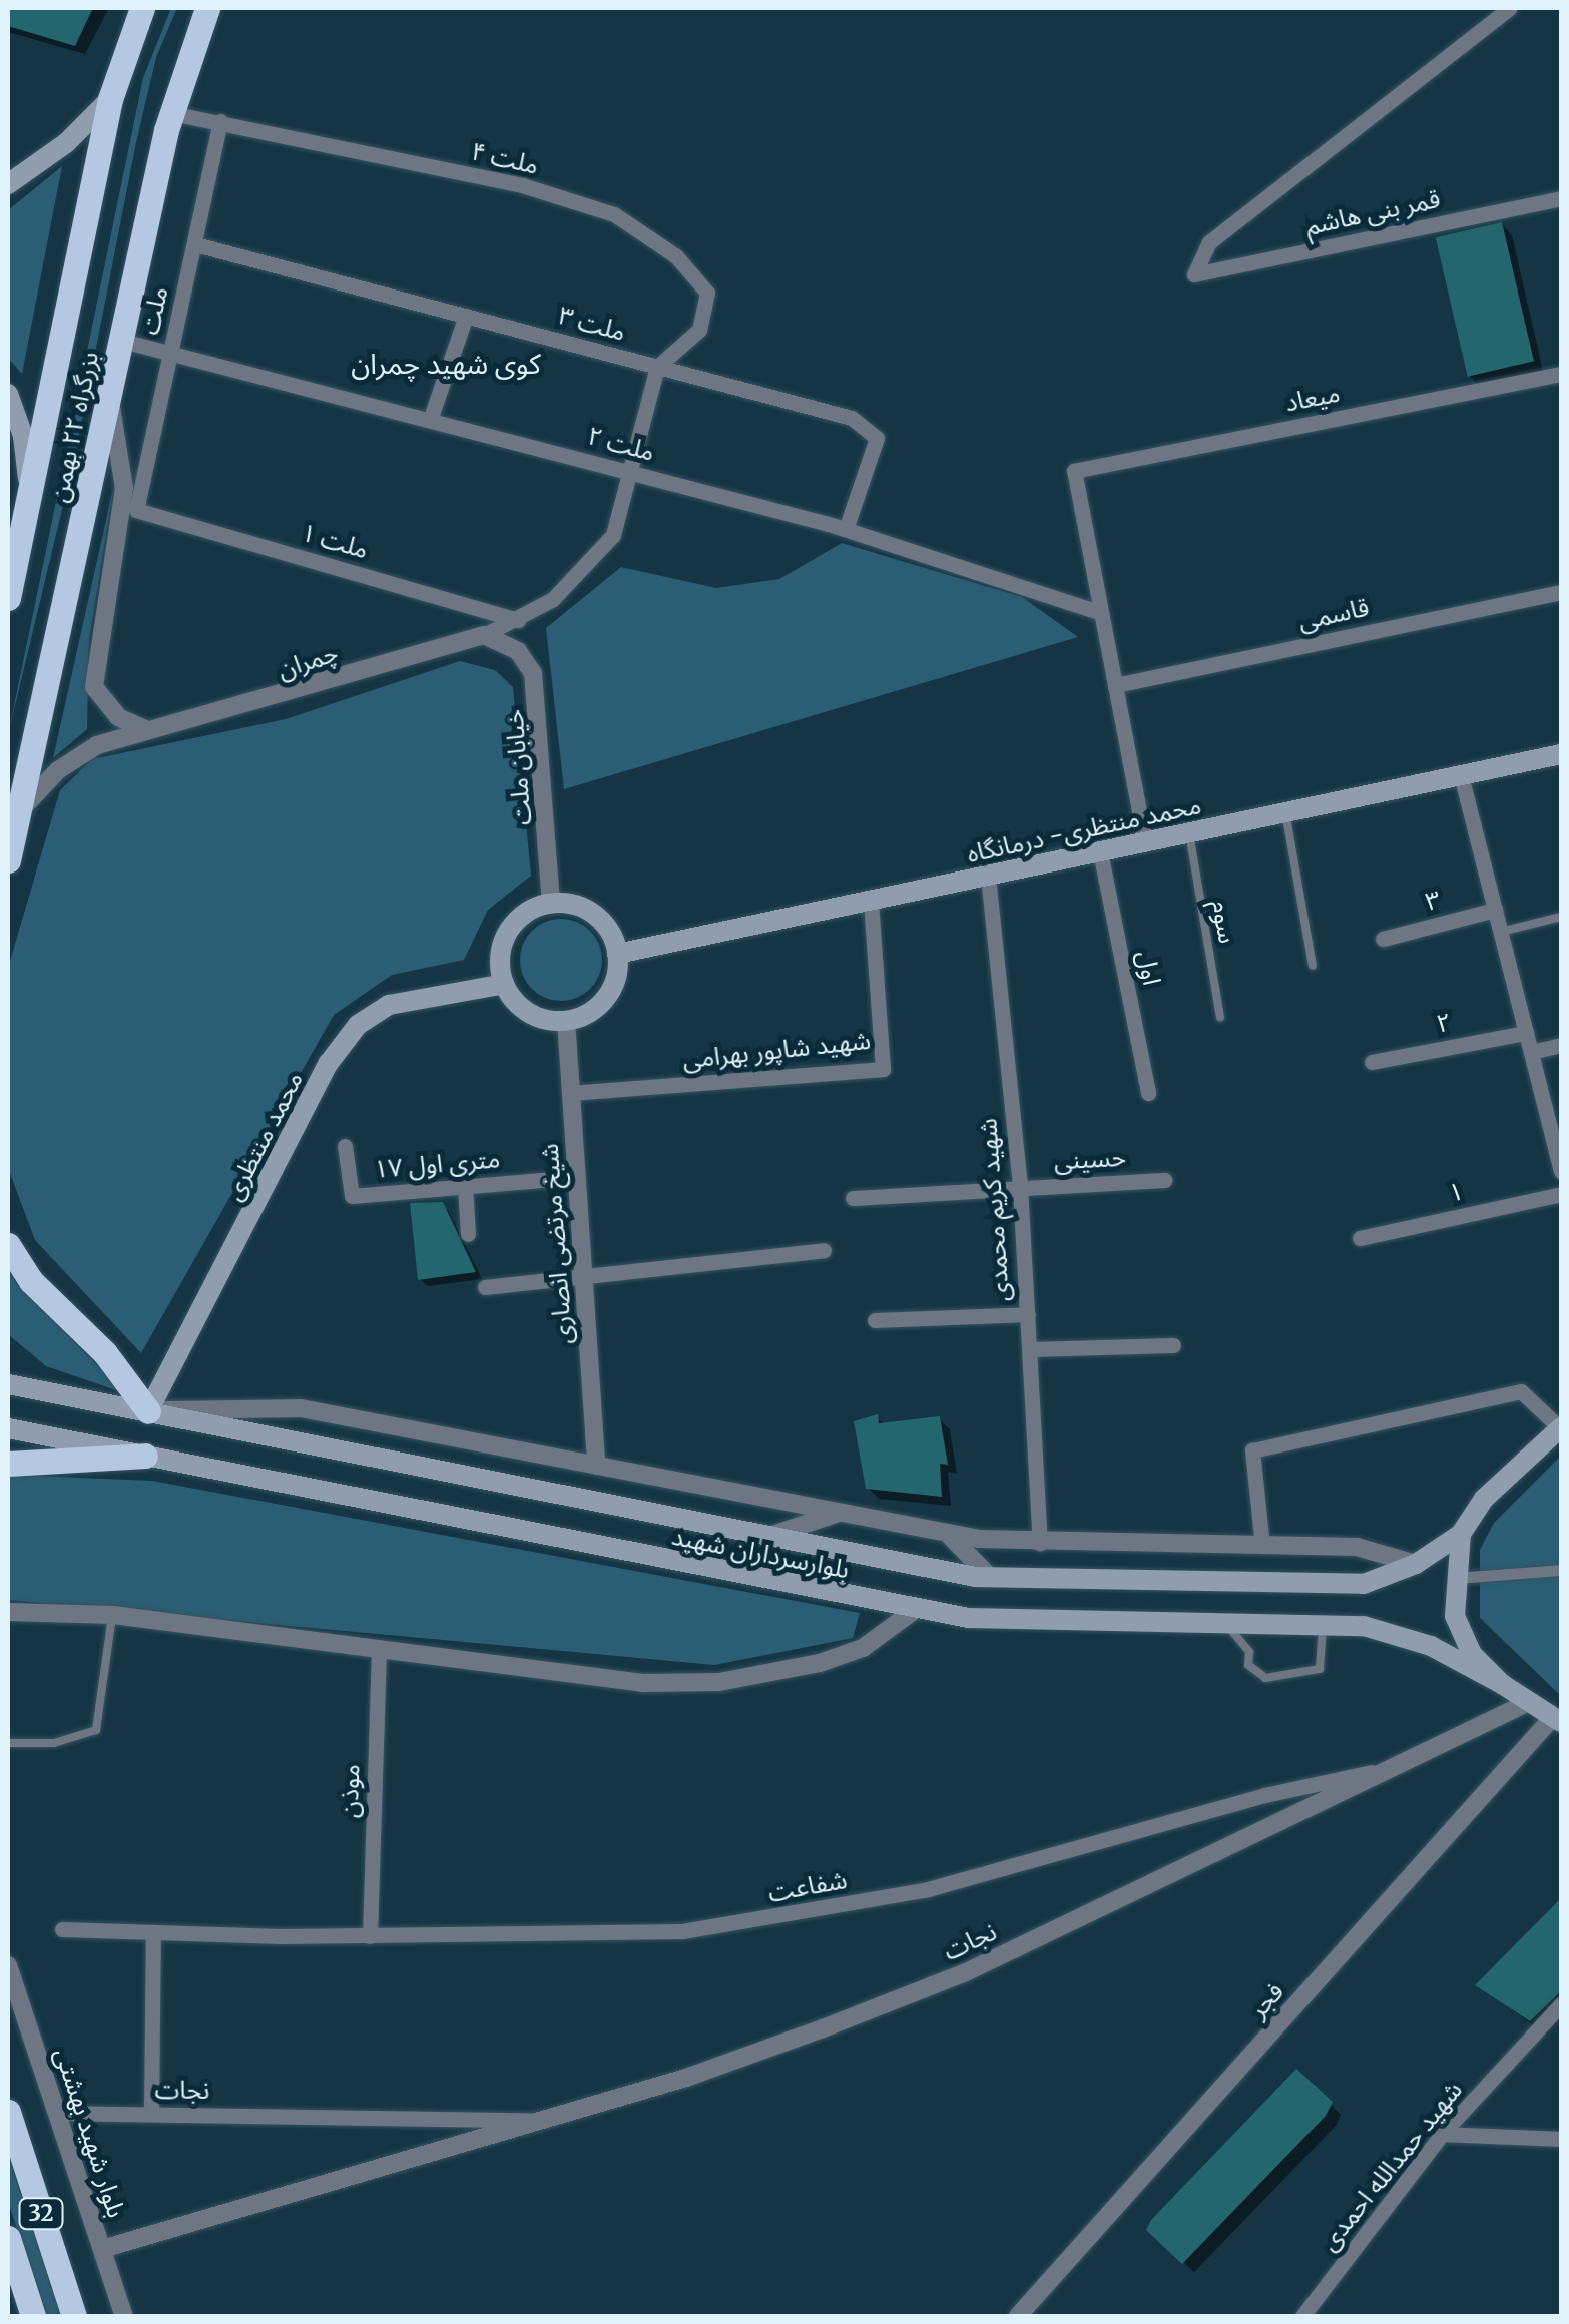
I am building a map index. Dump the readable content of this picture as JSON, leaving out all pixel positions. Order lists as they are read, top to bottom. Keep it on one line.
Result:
{"streets":{"highway":["بزرگراه ۲۲ بهمن","32"],"main road":["محمد منتظری- درمانگاه","محمد منتظری","بلوارسرداران شهید"],"street":["ملت ۴","قمر بنی هاشم","ملت","ملت ۳","میعاد","ملت ۲","ملت ۱","قاسمی","چمران","خیابان ملت","۳","اول","۲","شهید شاپور بهرامی","حسینی","۱۷ متری اول","۱","شهید کریم محمدی","شیخ مرتضی انصاری","موذن","شفاعت","نجات","فجر","بلوار شهید بهشتی","شهید حمدالله احمدی"],"lane":["سوم"]},"crossings":[["ملت ۴","ملت"],["ملت ۴","ملت ۳"],["ملت ۴","بزرگراه ۲۲ بهمن"],["ملت","ملت ۳"],["ملت","ملت ۲"],["ملت","ملت ۱"],["ملت ۳","ملت ۲"],["میعاد","ملت ۲"],["بزرگراه ۲۲ بهمن","ملت ۲"],["بزرگراه ۲۲ بهمن","چمران"],["چمران","خیابان ملت"],["خیابان ملت","محمد منتظری- درمانگاه"],["خیابان ملت","محمد منتظری"],["خیابان ملت","شیخ مرتضی انصاری"],["محمد منتظری- درمانگاه","سوم"],["محمد منتظری- درمانگاه","اول"],["محمد منتظری- درمانگاه","شهید شاپور بهرامی"],["محمد منتظری- درمانگاه","محمد منتظری"],["محمد منتظری- درمانگاه","شهید کریم محمدی"],["محمد منتظری- درمانگاه","شیخ مرتضی انصاری"],["شهید شاپور بهرامی","شیخ مرتضی انصاری"],["محمد منتظری","شیخ مرتضی انصاری"],["محمد منتظری","بلوارسرداران شهید"],["حسینی","شهید کریم محمدی"],["۱۷ متری اول","شیخ مرتضی انصاری"],["موذن","شفاعت"],["شفاعت","نجات"],["نجات","بلوار شهید بهشتی"]],"districts":["کوی شهید چمران"]}
